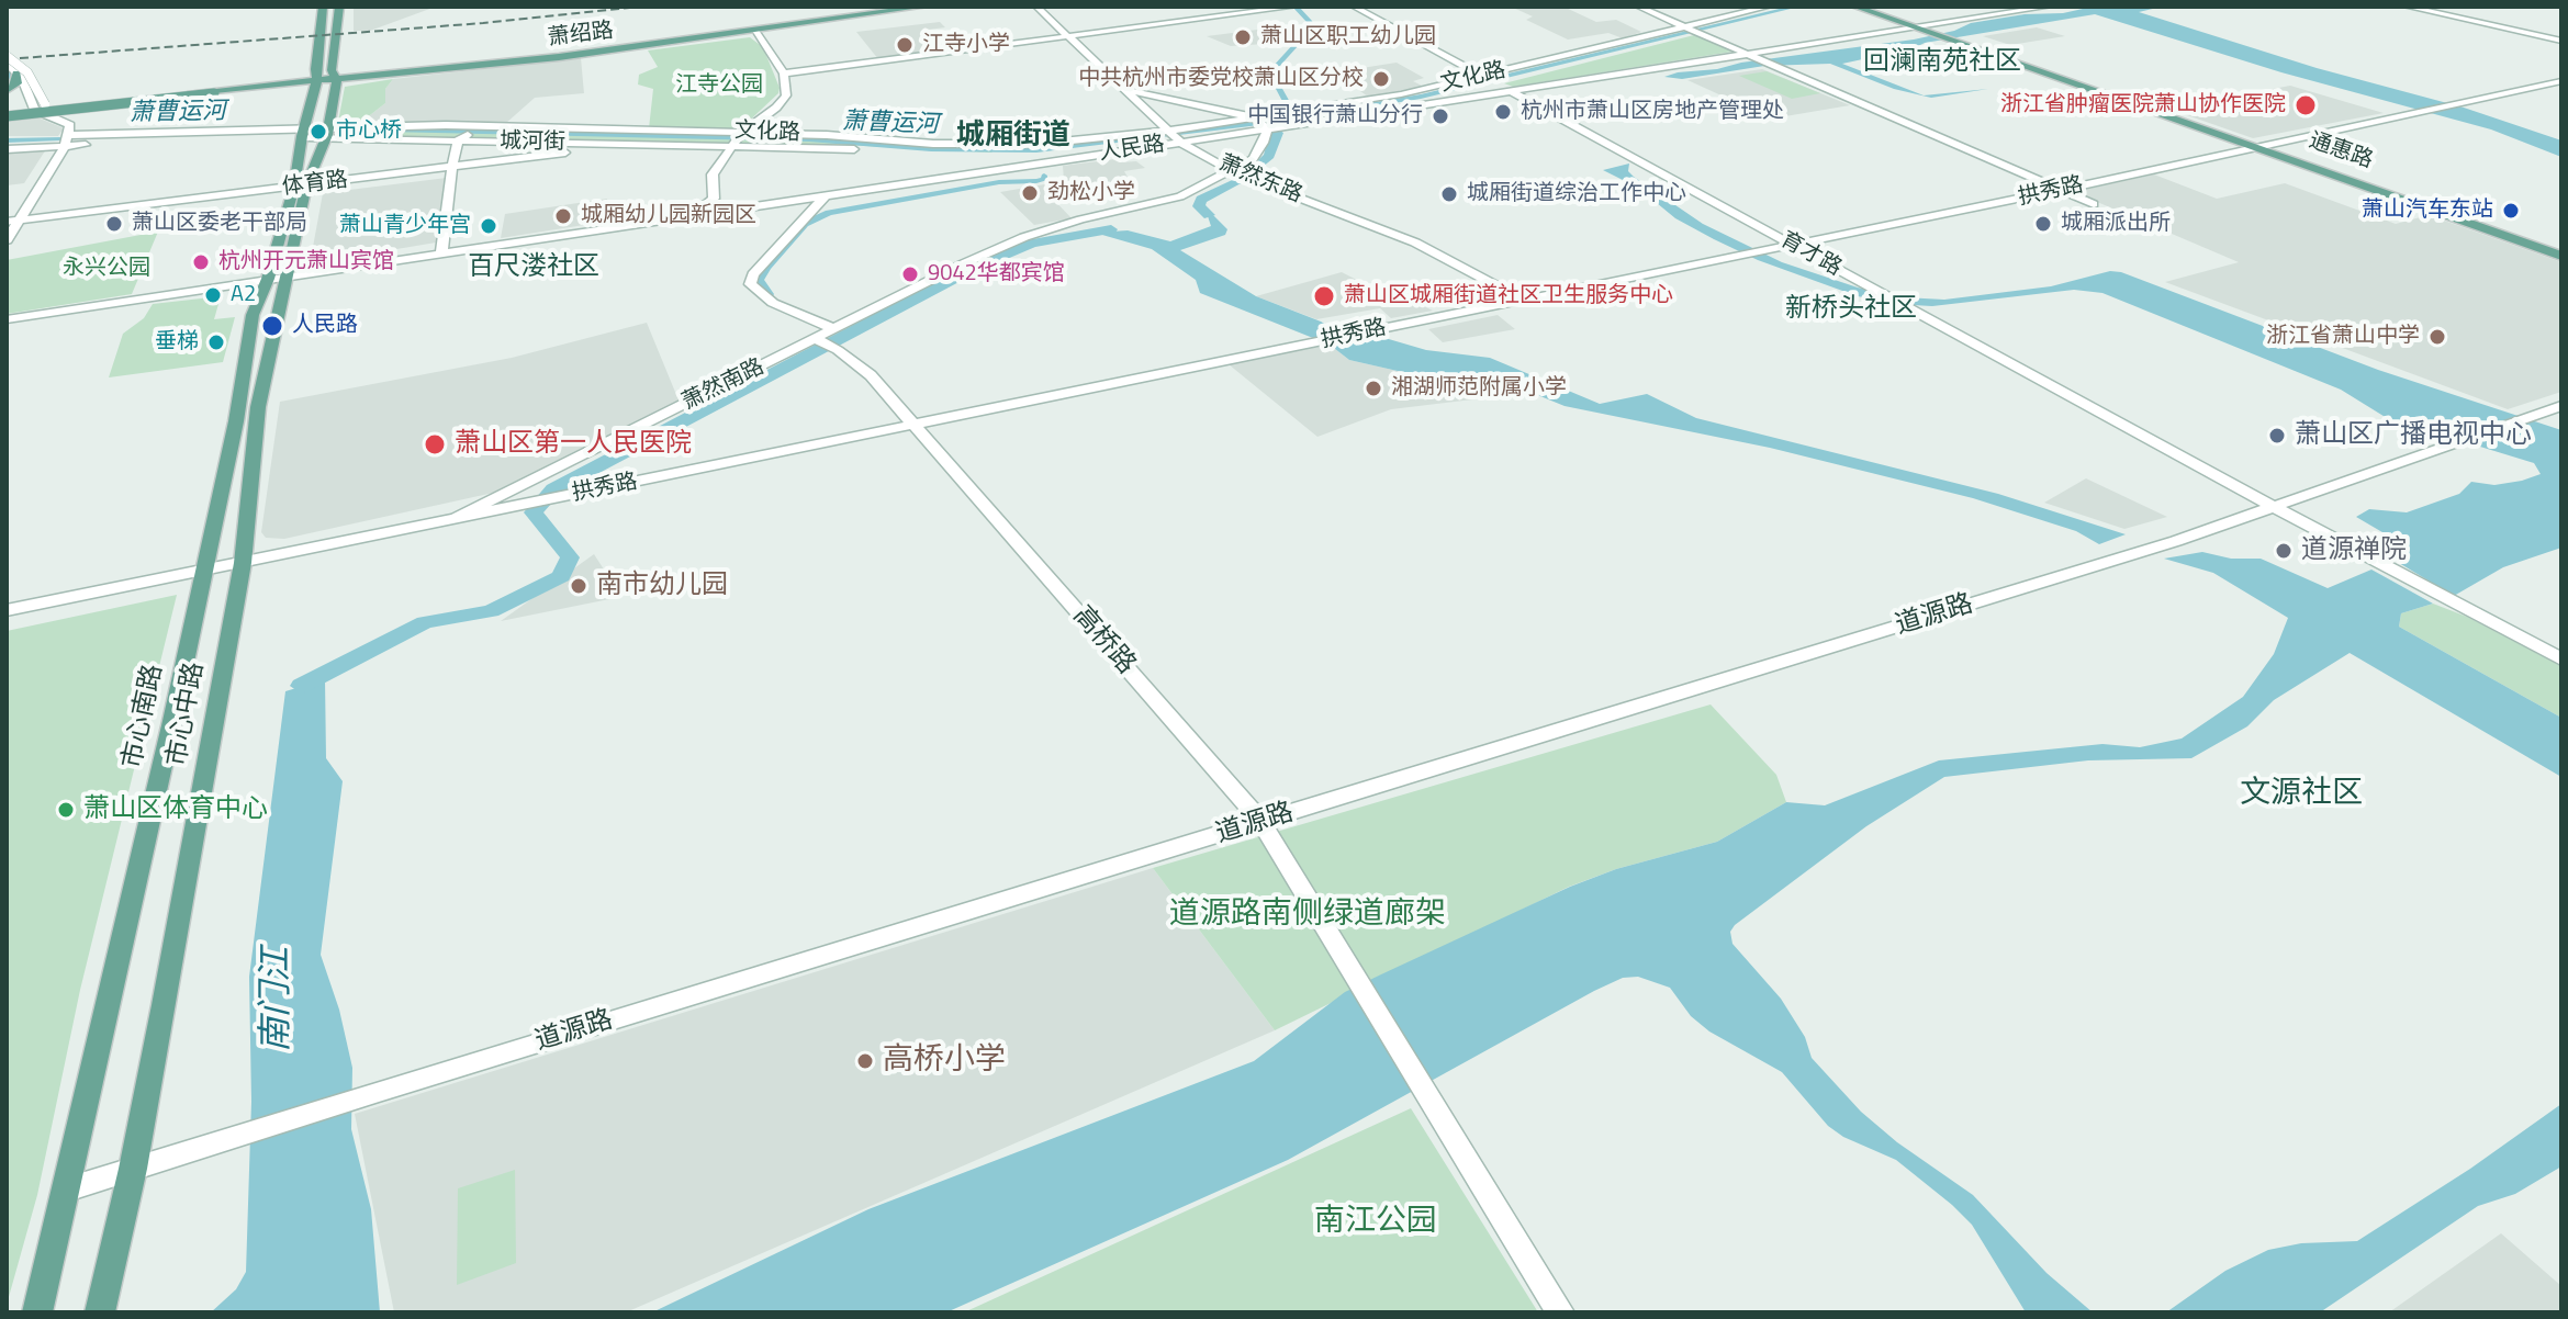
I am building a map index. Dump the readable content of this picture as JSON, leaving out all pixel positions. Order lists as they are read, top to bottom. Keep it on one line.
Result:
{"streets":{"main road":["通惠路","市心中路","市心南路"],"street":["文化路","城河街","人民路","萧然东路","体育路","拱秀路","育才路","萧然南路","道源路","高桥路"]},"crossings":[["文化路","城河街"],["文化路","人民路"],["文化路","萧然东路"],["文化路","育才路"],["文化路","萧然南路"],["文化路","市心中路"],["城河街","体育路"],["城河街","市心中路"],["人民路","通惠路"],["人民路","萧然东路"],["人民路","育才路"],["人民路","萧然南路"],["人民路","市心中路"],["人民路","市心南路"],["通惠路","拱秀路"],["萧然东路","拱秀路"],["萧然东路","萧然南路"],["体育路","市心中路"],["体育路","市心南路"],["拱秀路","育才路"],["拱秀路","萧然南路"],["拱秀路","高桥路"],["育才路","道源路"],["萧然南路","高桥路"],["萧然南路","市心中路"],["萧然南路","市心南路"],["道源路","高桥路"],["道源路","市心中路"],["道源路","市心南路"],["市心中路","市心南路"]],"districts":["回澜南苑社区","城厢街道","百尺溇社区","新桥头社区","文源社区"],"water":["萧曹运河","南门江"],"parks":["江寺公园","永兴公园","道源路南侧绿道廊架","南江公园"],"places":["萧山区职工幼儿园","江寺小学","中共杭州市委党校萧山区分校","浙江省肿瘤医院萧山协作医院","杭州市萧山区房地产管理处","中国银行萧山分行","市心桥","劲松小学","城厢街道综治工作中心","萧山汽车东站","城厢幼儿园新园区","萧山区委老干部局","城厢派出所","萧山青少年宫","杭州开元萧山宾馆","9042华都宾馆","A2","萧山区城厢街道社区卫生服务中心","人民路","浙江省萧山中学","垂梯","湘湖师范附属小学","萧山区广播电视中心","萧山区第一人民医院","道源禅院","南市幼儿园","萧山区体育中心","高桥小学"]}
